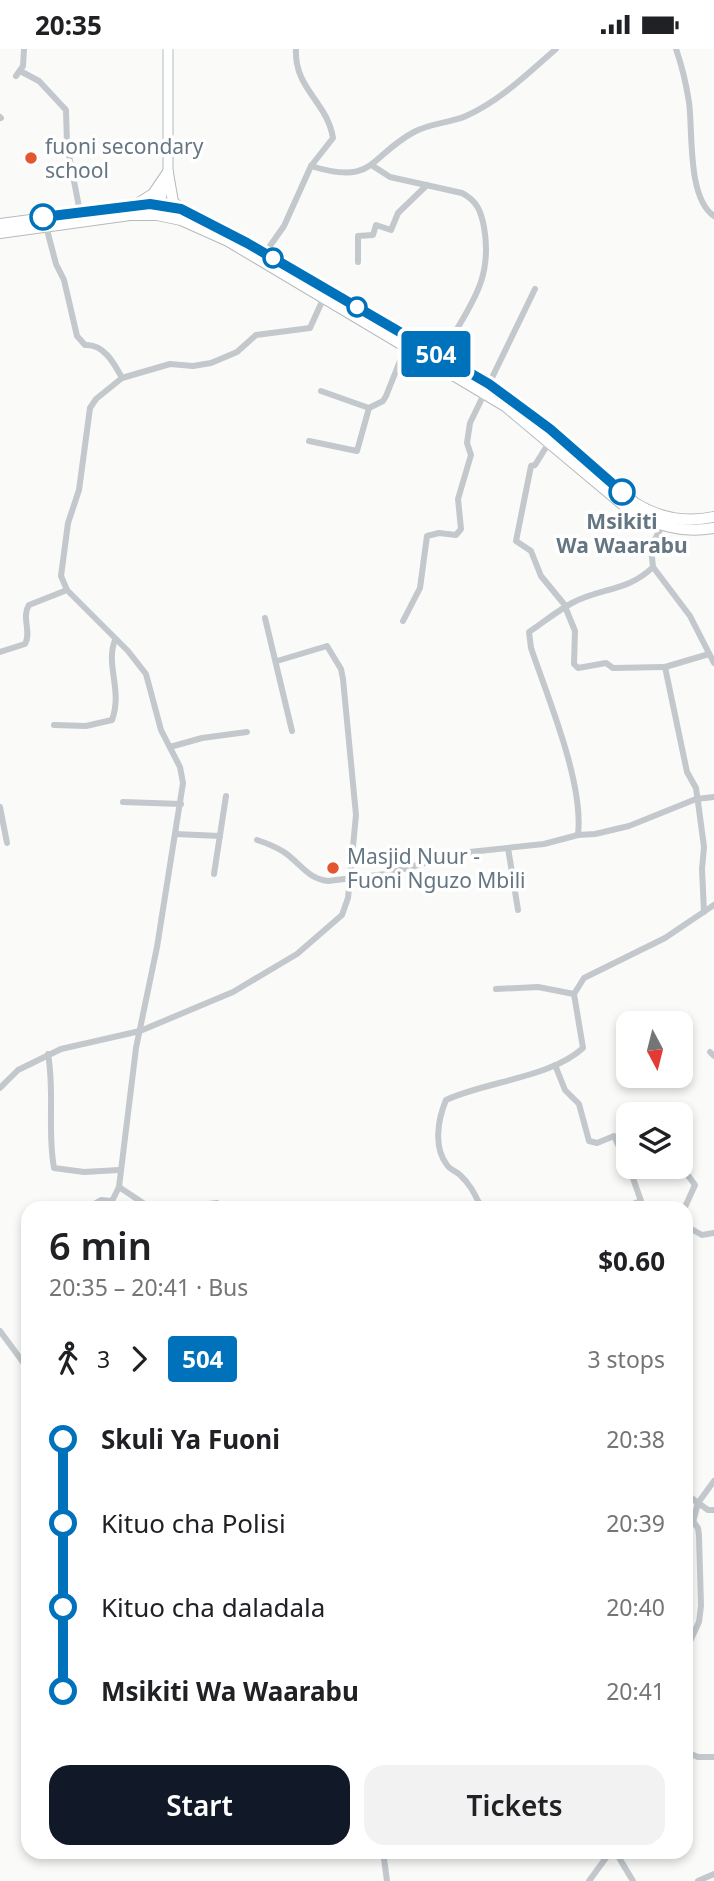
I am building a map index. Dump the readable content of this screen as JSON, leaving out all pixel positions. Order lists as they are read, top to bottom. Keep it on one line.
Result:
{"places":["fuoni secondary school","Msikiti Wa Waarabu","Masjid Nuur - Fuoni Nguzo Mbili"],"lines":["bus line 504"],"north":"bottom","page":{"status":"20:35","on_map":"504","heading":["6 min","20:35 – 20:41 · Bus","$0.60"],"legs":["3","504","3 stops"],"list":[{"name":"Skuli Ya Fuoni","value":"20:38"},{"name":"Kituo cha Polisi","value":"20:39"},{"name":"Kituo cha daladala","value":"20:40"},{"name":"Msikiti Wa Waarabu","value":"20:41"}],"buttons":["Start","Tickets"]}}
